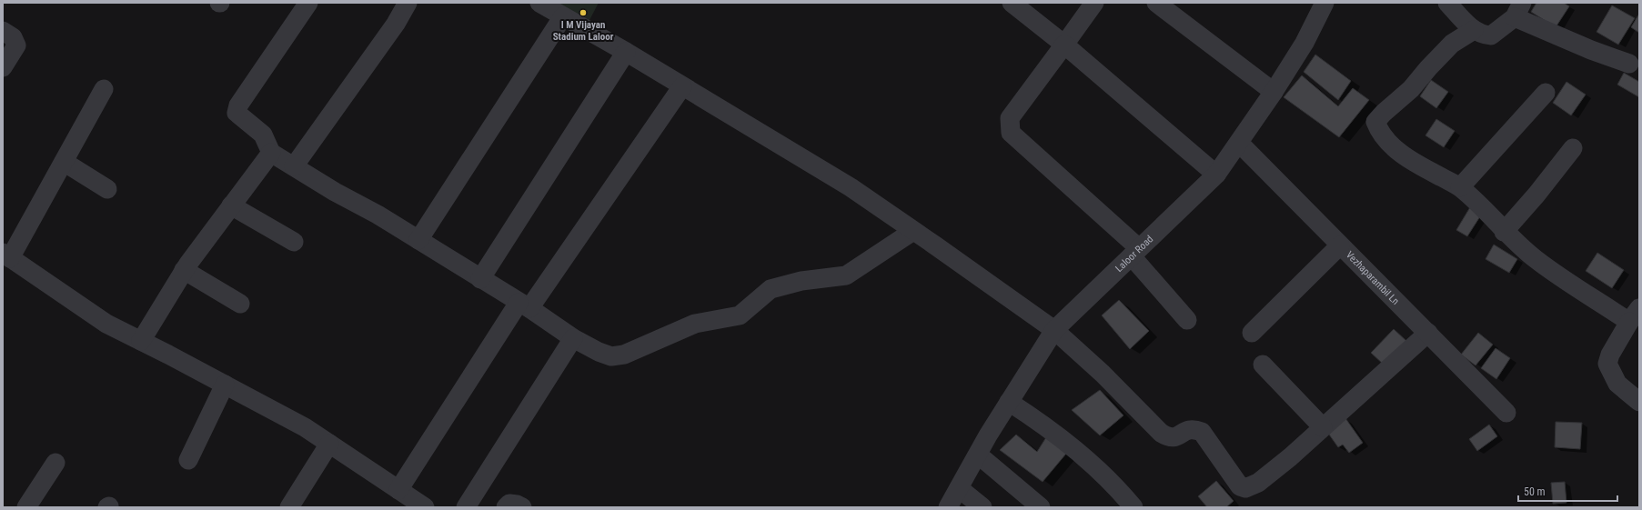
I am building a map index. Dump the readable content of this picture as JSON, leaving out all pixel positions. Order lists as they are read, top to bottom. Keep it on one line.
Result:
{"streets":{"street":["Laloor Road","Vezhaparambil Ln"]},"crossings":[["Laloor Road","Vezhaparambil Ln"]],"places":["I M Vijayan Stadium Laloor"],"scale_bar":"50 m"}
